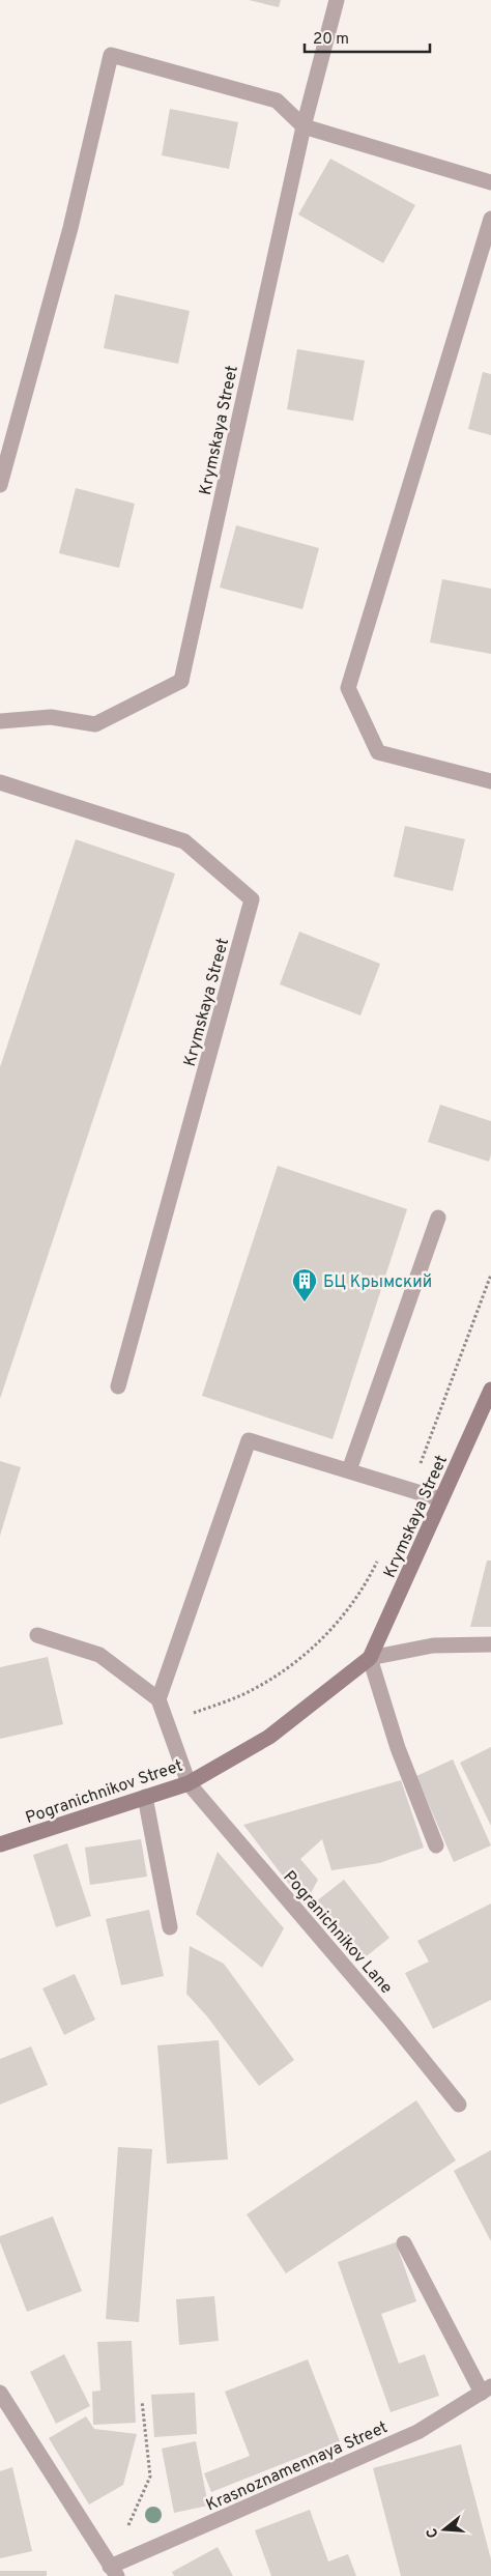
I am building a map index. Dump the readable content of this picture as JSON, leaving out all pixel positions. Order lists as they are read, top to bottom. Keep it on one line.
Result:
{"streets":{"street":["Krymskaya Street","Pogranichnikov Street","Pogranichnikov Lane","Krasnoznamennaya Street"]},"crossings":[["Krymskaya Street","Pogranichnikov Street"],["Pogranichnikov Street","Pogranichnikov Lane"]],"places":{"building":["БЦ Крымский"]},"scale_bar":"20 m","north":"left"}
